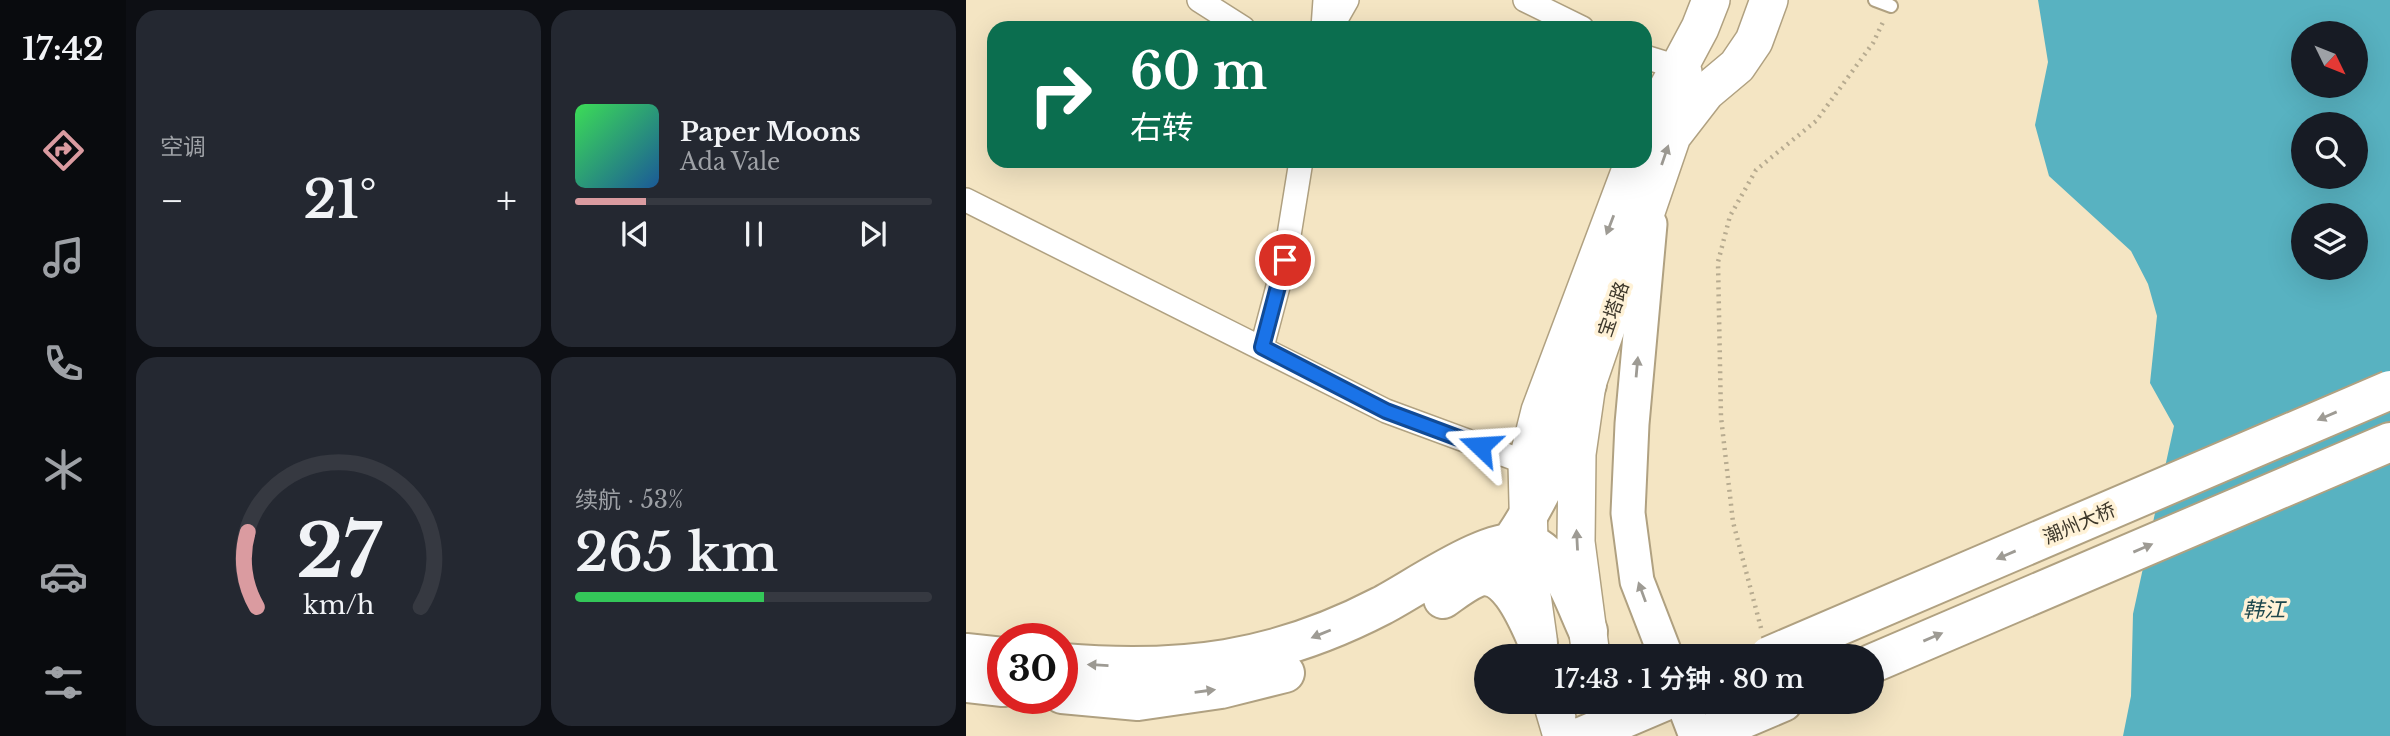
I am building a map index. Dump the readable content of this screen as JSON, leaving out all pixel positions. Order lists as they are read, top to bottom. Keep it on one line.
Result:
{"streets":{"highway":["潮州大桥"],"main road":["宝塔路"]},"water":["韩江"],"north":"bottom right","page":{"tabs":"17:42","tile":["空调",["续航 · 53%","265 km"]],"turn":["60 m","右转"],"song":["Paper Moons","Ada Vale"],"heat":["−","21°","+"],"limit":"30","trip":"17:43 · 1 分钟 · 80 m","gauge":["27","km/h"]}}
